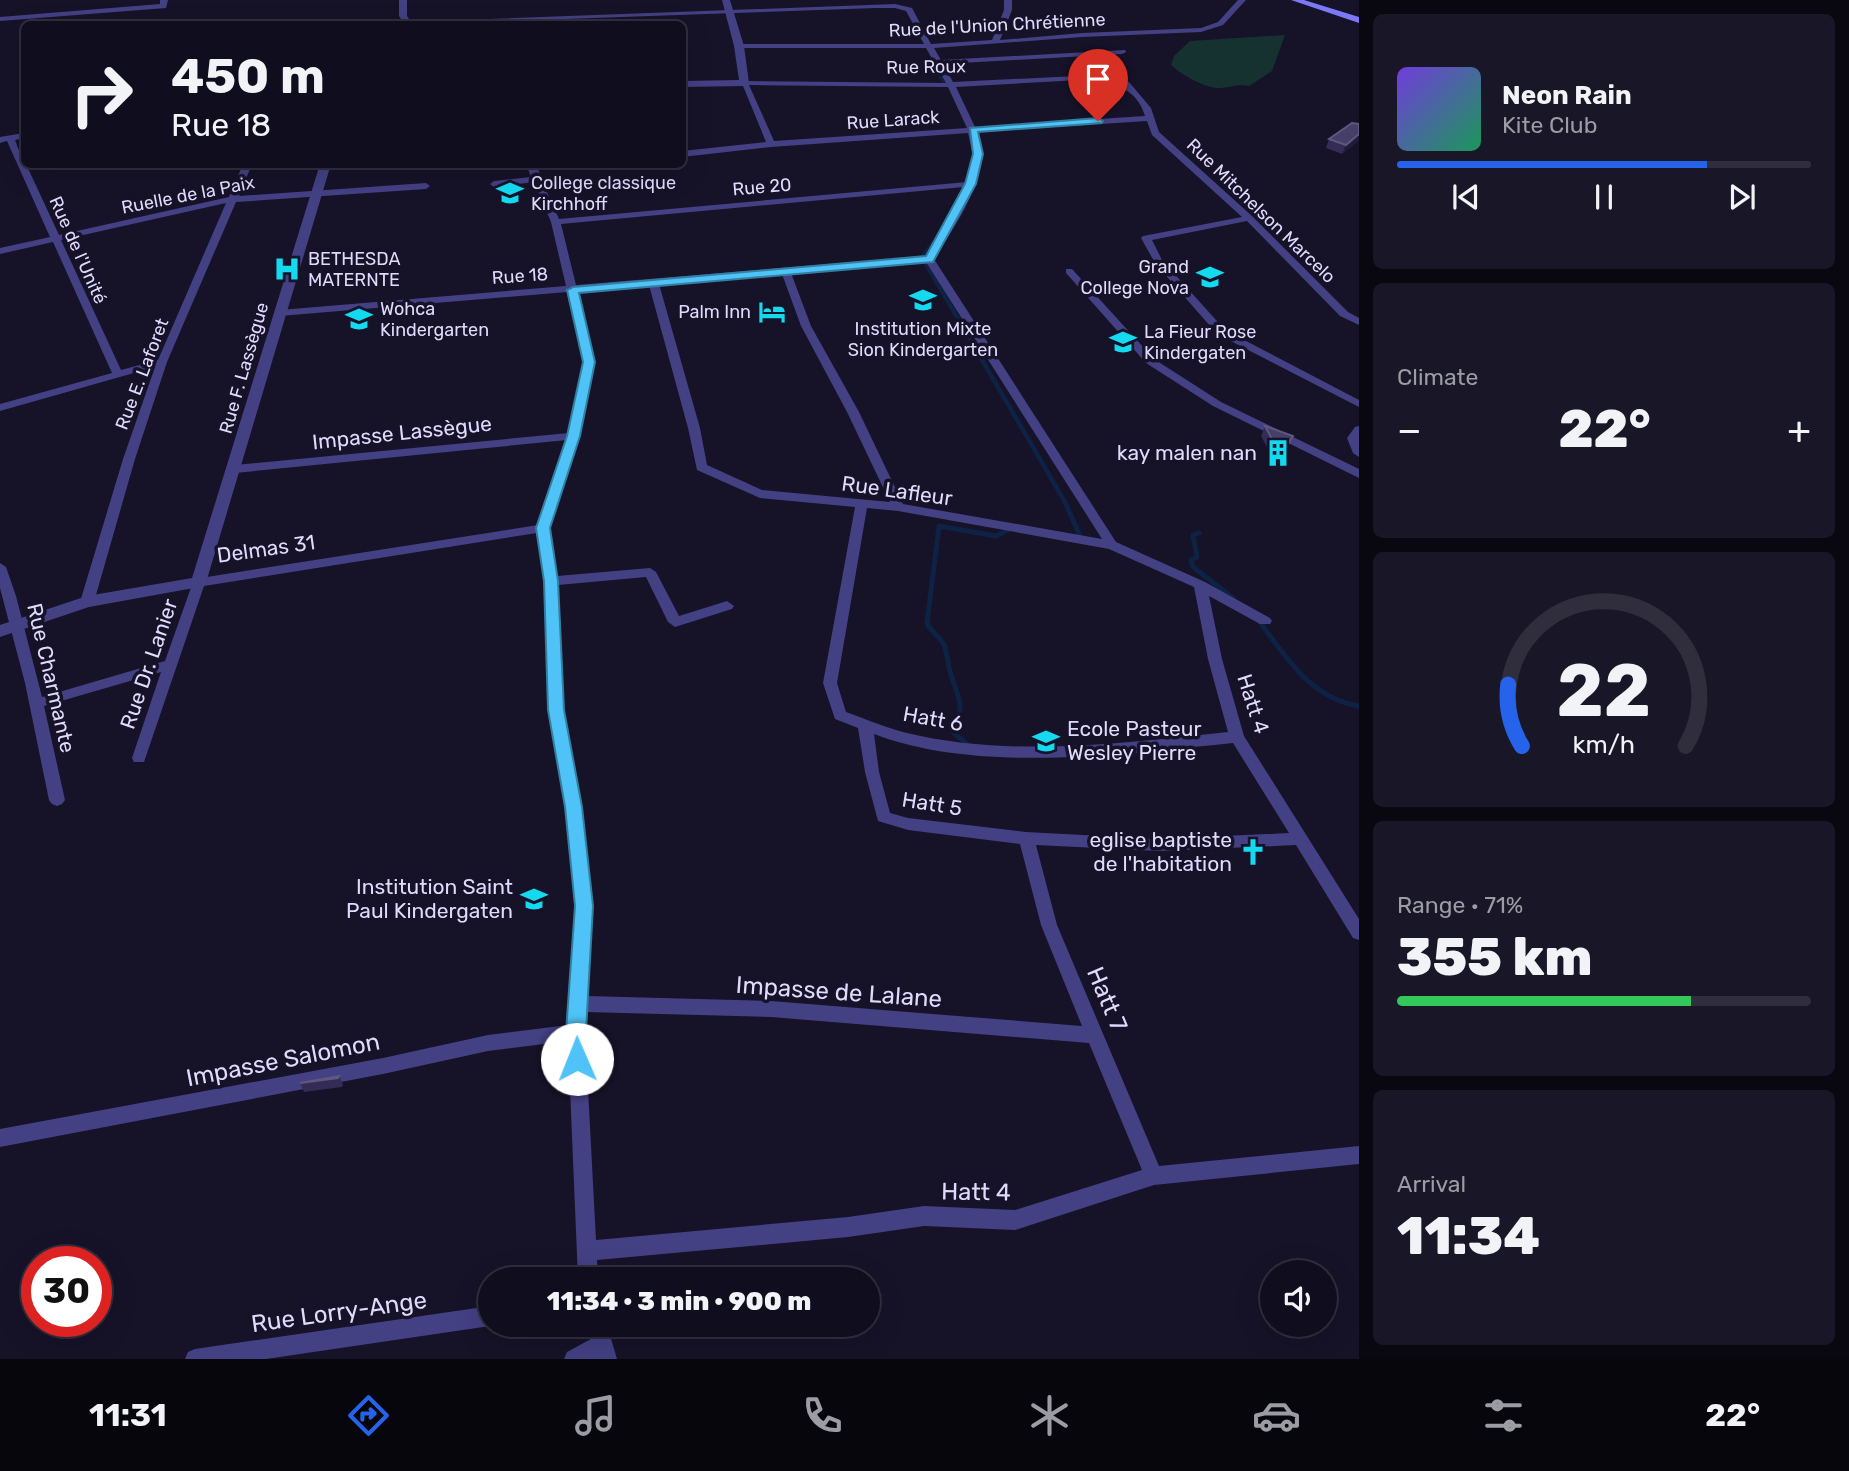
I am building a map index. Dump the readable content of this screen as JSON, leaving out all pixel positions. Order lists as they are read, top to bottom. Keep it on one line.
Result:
{"streets":{"street":["Rue de l'Union Chrétienne","Rue Roux","Rue Larack","Rue 20","Ruelle de la Paix","Rue Mitchelson Marcelo","Rue de l'Unité","Rue 18","Rue F. Lassègue","Rue E. Laforet","Impasse Lassègue","Rue Lafleur","Delmas 31","Rue Dr. Lanier","Rue Charmante","Hatt 4","Hatt 6","Hatt 5","Impasse de Lalane","Hatt 7","Impasse Salomon","Rue Lorry-Ange"]},"crossings":[["Rue Roux","Rue Larack"],["Rue Roux","Rue Mitchelson Marcelo"],["Rue Larack","Rue Mitchelson Marcelo"],["Ruelle de la Paix","Rue de l'Unité"],["Ruelle de la Paix","Rue F. Lassègue"],["Ruelle de la Paix","Rue E. Laforet"],["Rue 18","Rue F. Lassègue"],["Rue 18","Rue Lafleur"],["Rue F. Lassègue","Impasse Lassègue"],["Rue F. Lassègue","Delmas 31"],["Rue F. Lassègue","Rue Dr. Lanier"],["Rue E. Laforet","Delmas 31"],["Rue Lafleur","Hatt 4"],["Rue Lafleur","Hatt 6"],["Delmas 31","Rue Dr. Lanier"],["Delmas 31","Rue Charmante"],["Hatt 4","Hatt 6"],["Hatt 4","Hatt 7"],["Hatt 6","Hatt 5"],["Hatt 5","Hatt 7"],["Impasse de Lalane","Hatt 7"]],"places":{"school or university":["College classique Kirchhoff","Grand College Nova","Institution Mixte Sion Kindergarten","Wohca Kindergarten","La Fieur Rose Kindergaten","Ecole Pasteur Wesley Pierre","Institution Saint Paul Kindergaten"],"hospital":["BETHESDA MATERNTE"],"hotel":["Palm Inn"],"building":["kay malen nan"],"church":["eglise baptiste de l'habitation"]},"page":{"turn":["450 m","Rue 18"],"song":["Neon Rain","Kite Club"],"tile":["Climate",["Range · 71%","355 km"],["Arrival","11:34"]],"heat":["−","22°","+"],"limit":"30","trip":"11:34 · 3 min · 900 m","tabs":["11:31","22°"],"gauge":["22","km/h"]}}
